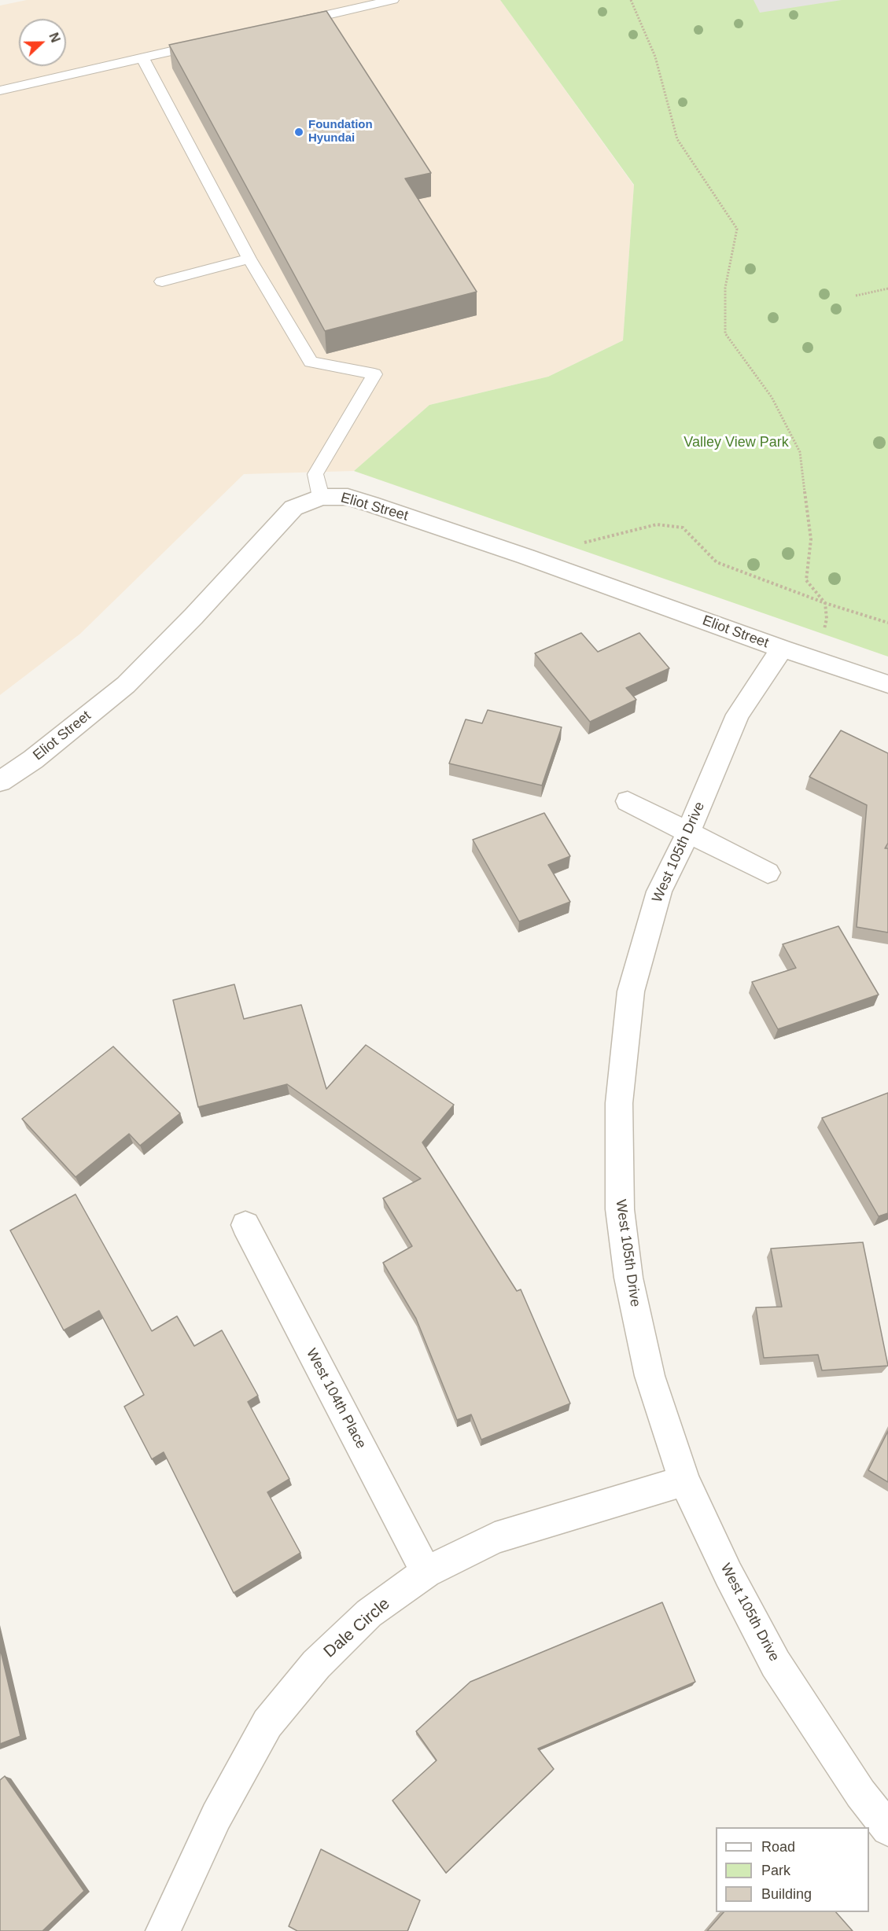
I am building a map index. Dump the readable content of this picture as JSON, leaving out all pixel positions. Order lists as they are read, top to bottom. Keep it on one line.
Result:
{"streets":{"street":["Eliot Street","West 105th Drive","West 104th Place","Dale Circle"]},"crossings":[["Eliot Street","West 105th Drive"],["West 105th Drive","Dale Circle"],["West 104th Place","Dale Circle"]],"parks":["Valley View Park"],"places":["Foundation Hyundai"],"legend":["Road","Park","Building"],"north":"right"}
